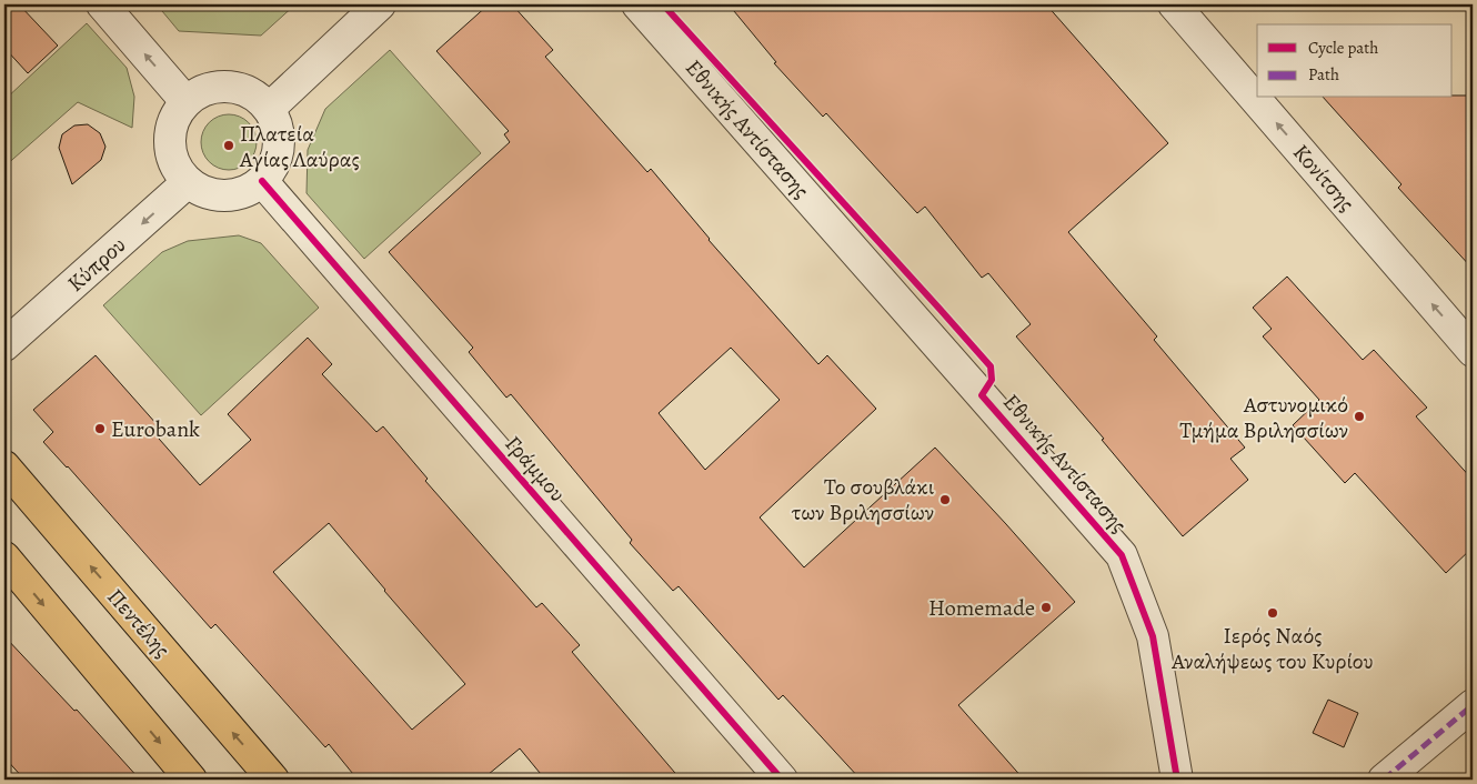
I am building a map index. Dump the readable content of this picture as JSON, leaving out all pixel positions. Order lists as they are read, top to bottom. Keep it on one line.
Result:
{"streets":{"main road":["Πεντέλης"],"street":["Εθνικής Αντίστασης","Κονίτσης","Κύπρου","Γράμμου"]},"crossings":[["Κύπρου","Γράμμου"]],"one_way":["Κονίτσης","Κύπρου"],"places":["Πλατεία Αγίας Λαύρας","Αστυνομικό Τμήμα Βριλησσίων","Eurobank","Το σουβλάκι των Βριλησσίων","Homemade","Ιερός Ναός Αναλήψεως του Κυρίου"],"legend":["Cycle path","Path"]}
